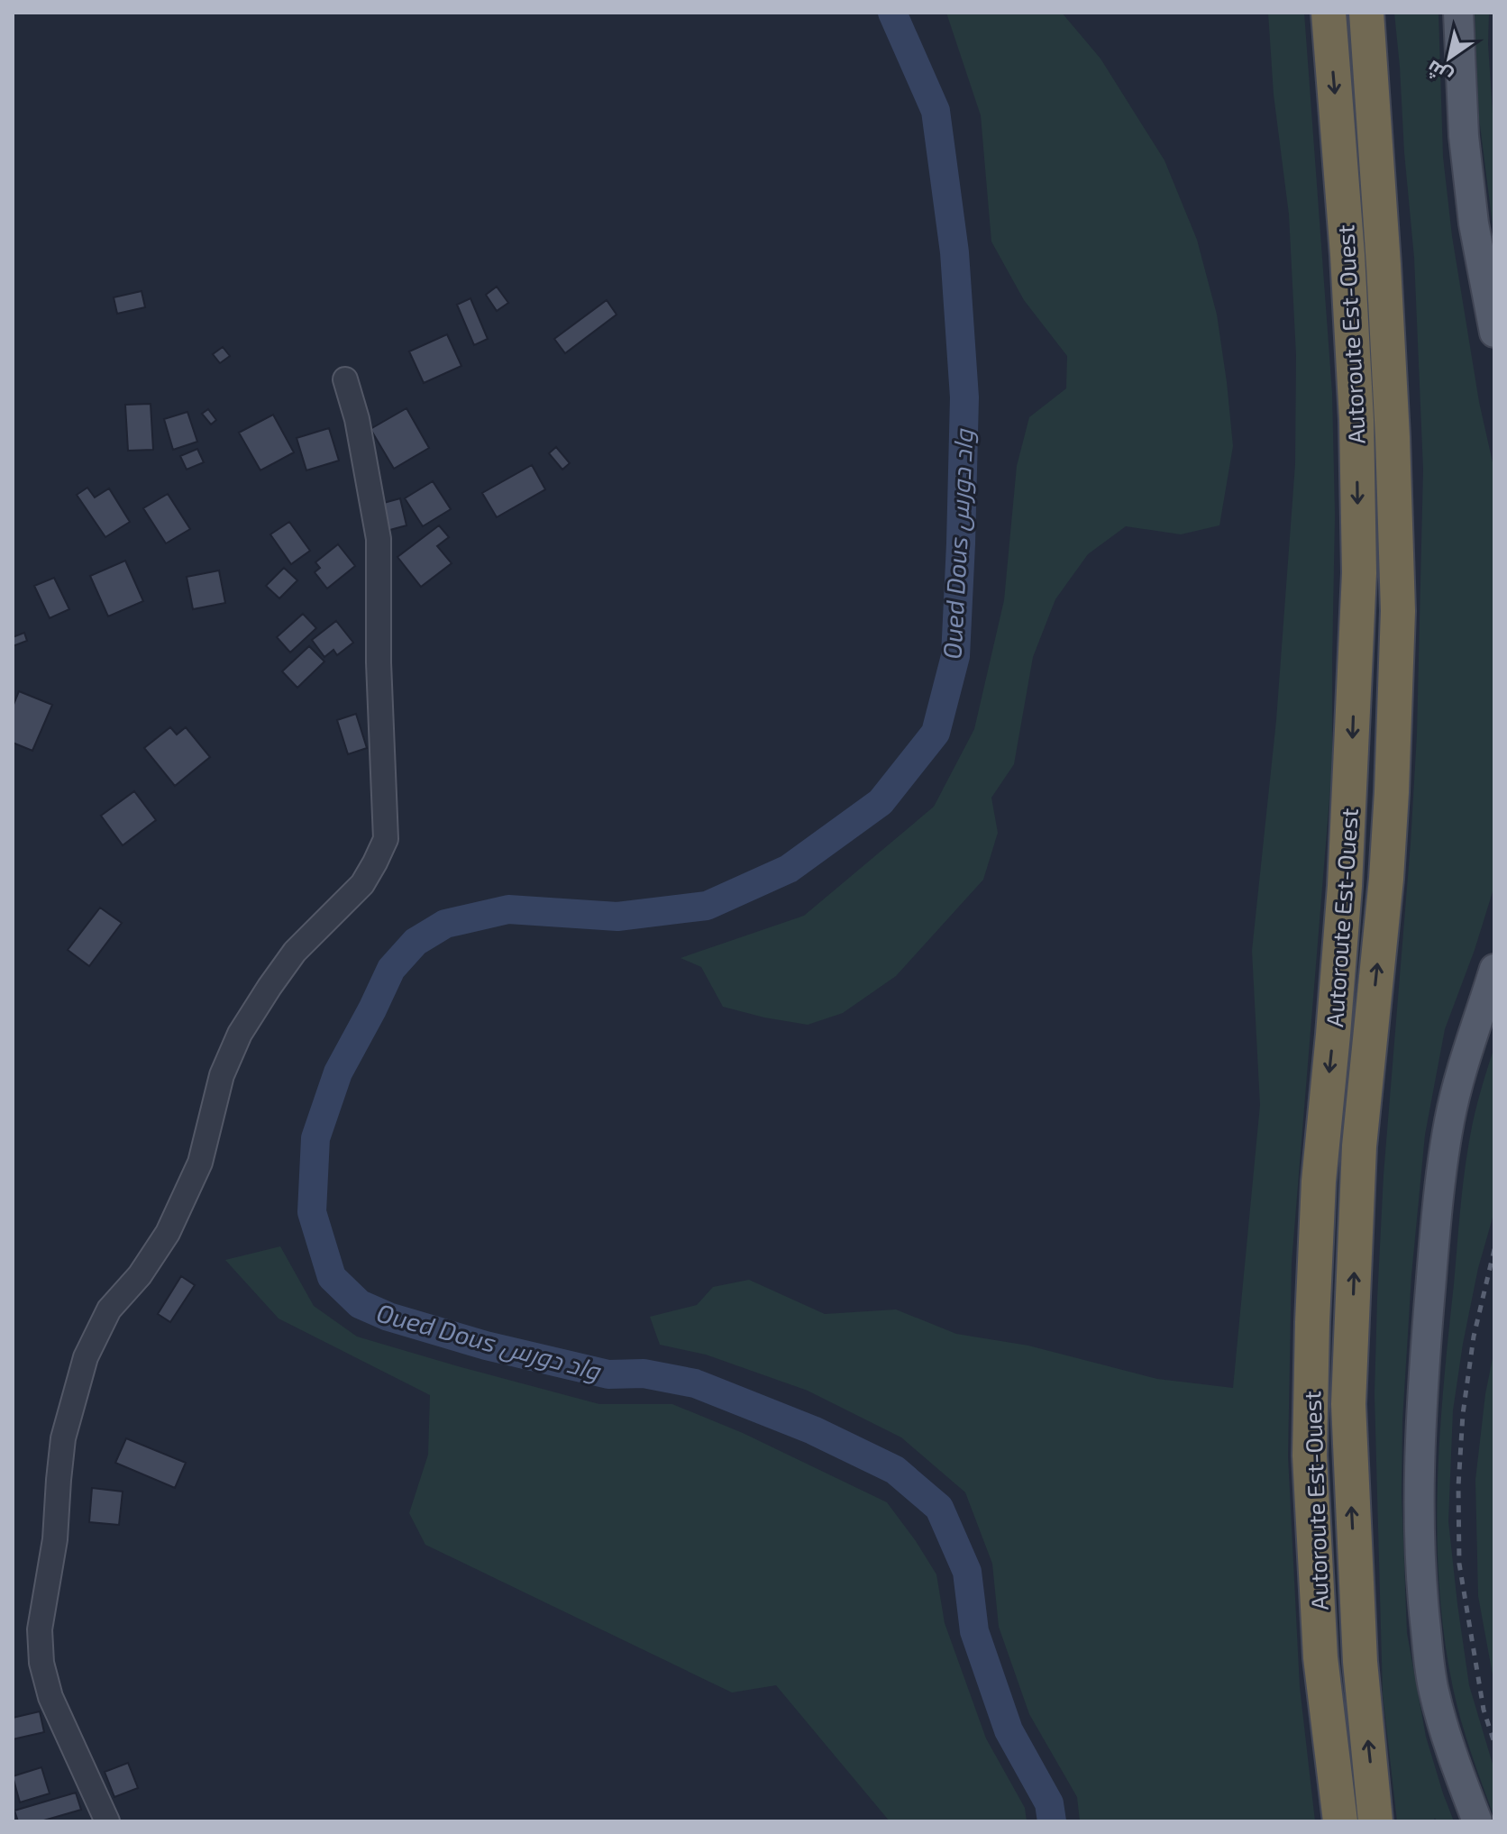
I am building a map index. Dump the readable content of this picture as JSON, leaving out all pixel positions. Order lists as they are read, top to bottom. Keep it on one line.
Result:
{"streets":{"highway":["Autoroute Est-Ouest"]},"water":["Oued Dous واد دورس"],"north":"bottom left"}
